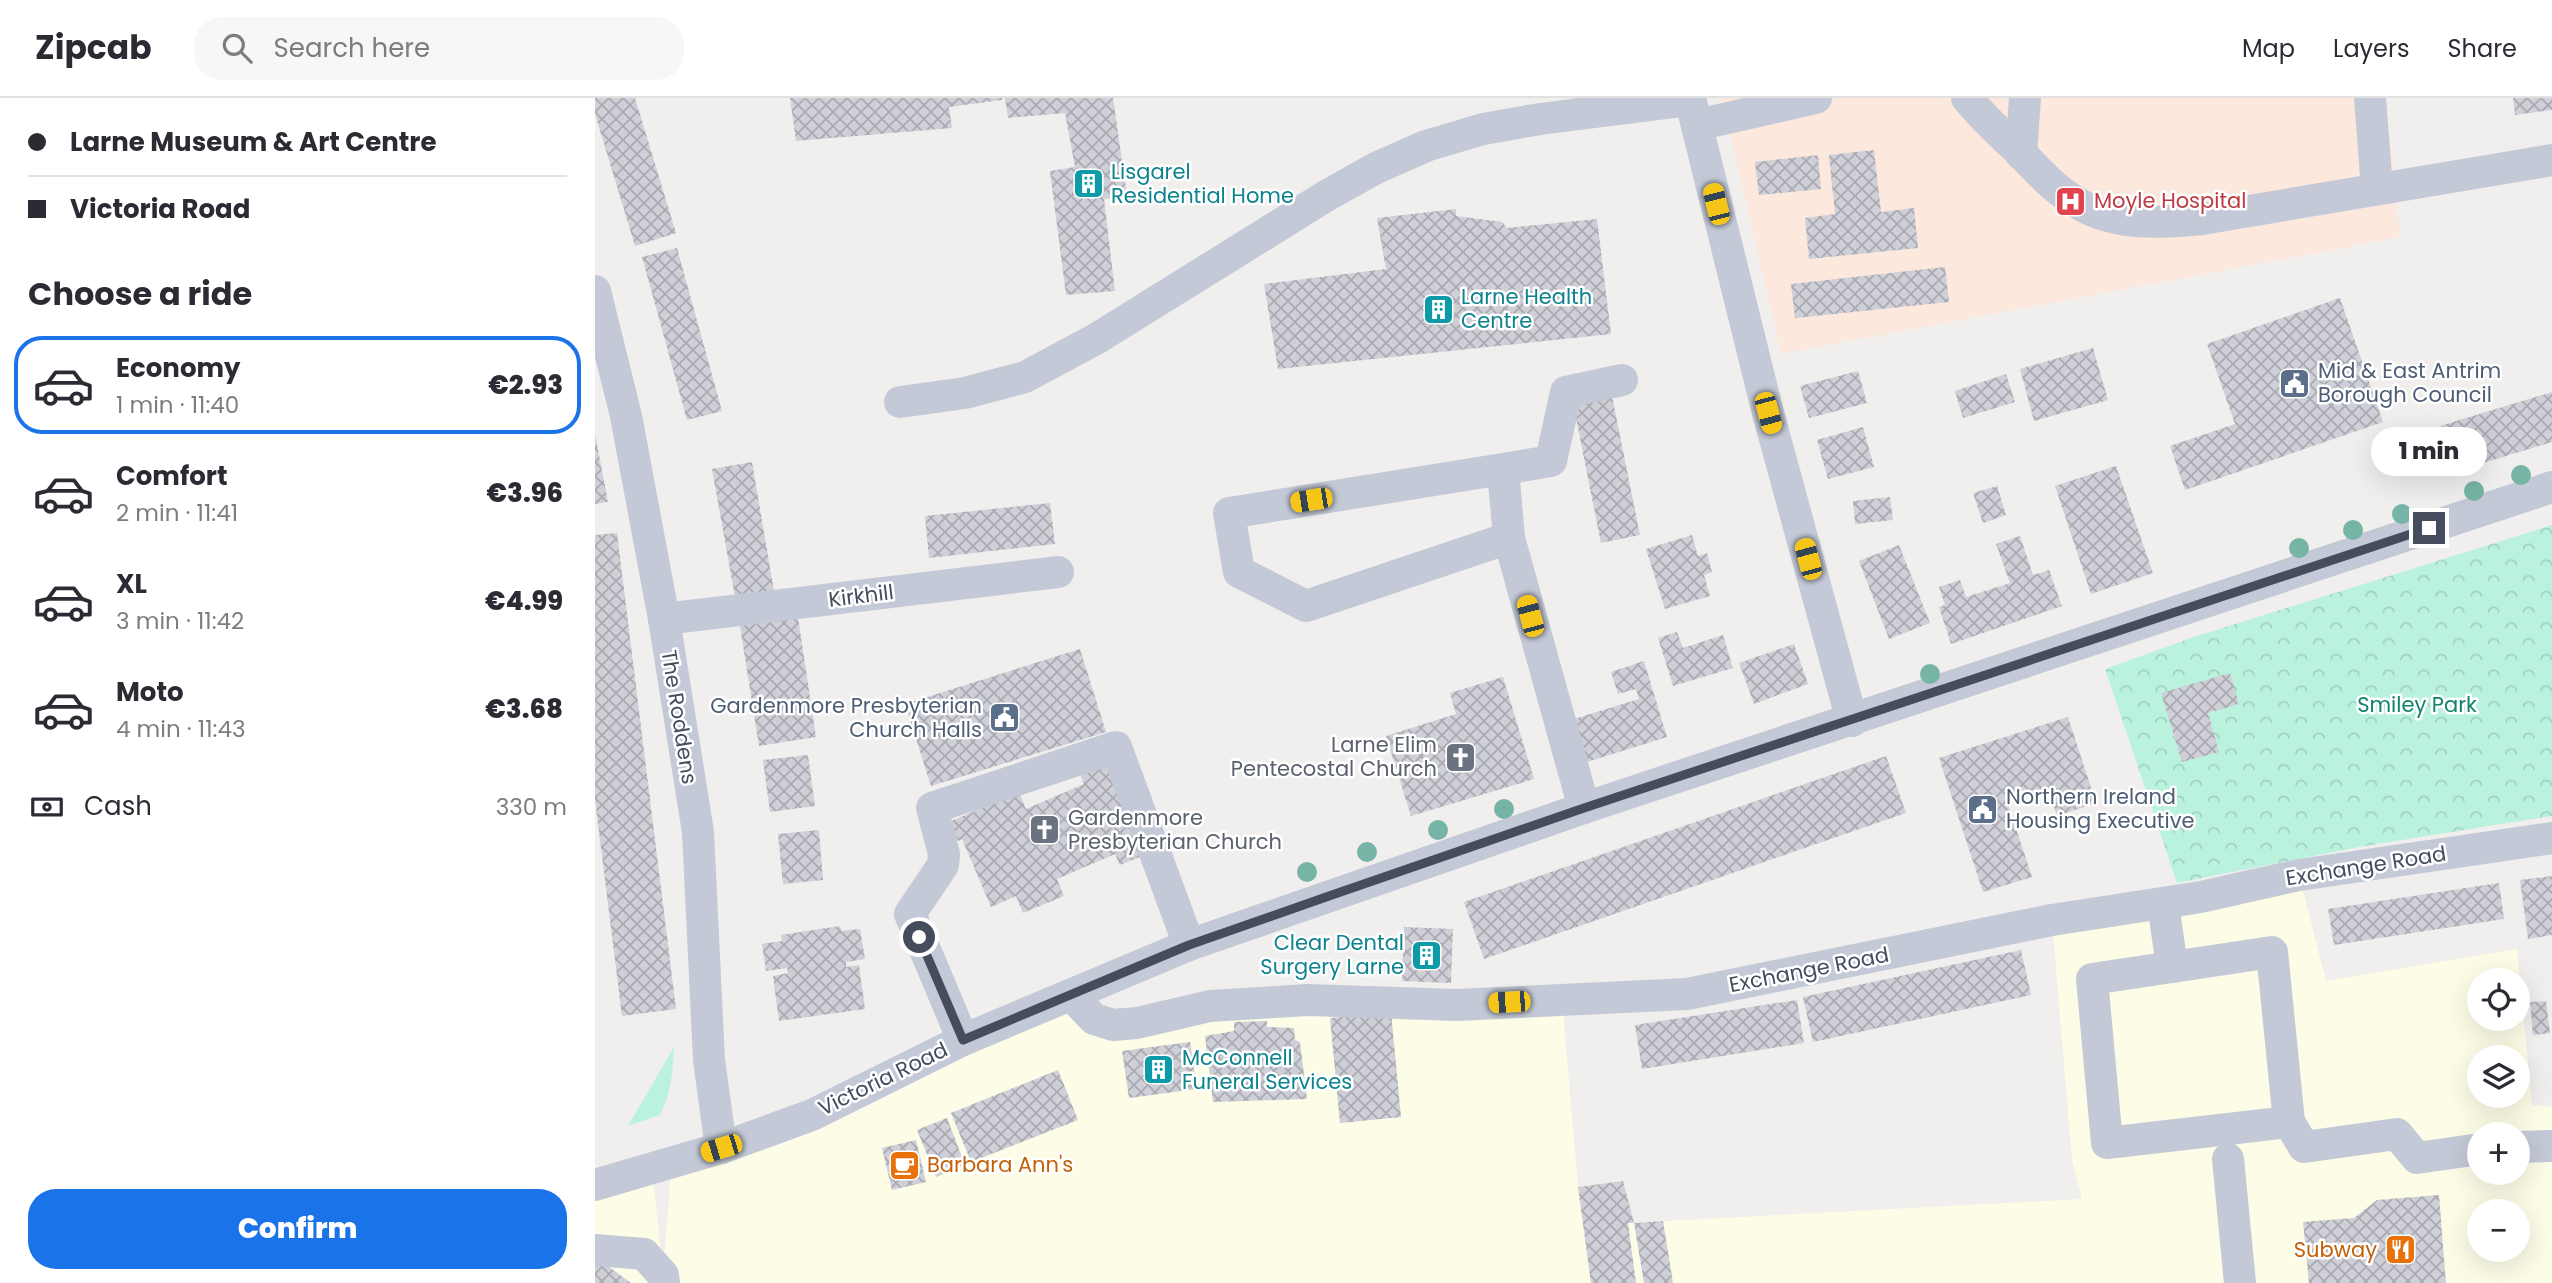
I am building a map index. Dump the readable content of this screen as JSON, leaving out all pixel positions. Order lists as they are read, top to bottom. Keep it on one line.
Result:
{"streets":{"street":["Kirkhill","The Roddens","Exchange Road","Victoria Road"]},"crossings":[["Kirkhill","The Roddens"],["The Roddens","Victoria Road"],["Exchange Road","Victoria Road"]],"parks":["Smiley Park"],"places":{"building":["Lisgarel Residential Home","Larne Health Centre","Clear Dental Surgery Larne","McConnell Funeral Services"],"hospital":["Moyle Hospital"],"public building":["Mid & East Antrim Borough Council","Gardenmore Presbyterian Church Halls","Northern Ireland Housing Executive"],"church":["Larne Elim Pentecostal Church","Gardenmore Presbyterian Church"],"cafe":["Barbara Ann's"],"restaurant":["Subway"]},"page":{"header":"Zipcab","search":"Search here","nav":["Map","Layers","Share"],"banner":["Larne Museum & Art Centre","Victoria Road"],"heading":"Choose a ride","list":[{"name":"Economy","note":"1 min · 11:40","value":"€2.93"},{"name":"Comfort","note":"2 min · 11:41","value":"€3.96"},{"name":"XL","note":"3 min · 11:42","value":"€4.99"},{"name":"Moto","note":"4 min · 11:43","value":"€3.68"}],"bubble":"1 min","pay":["Cash","330 m"],"map_buttons":["+","−"],"buttons":"Confirm"}}
